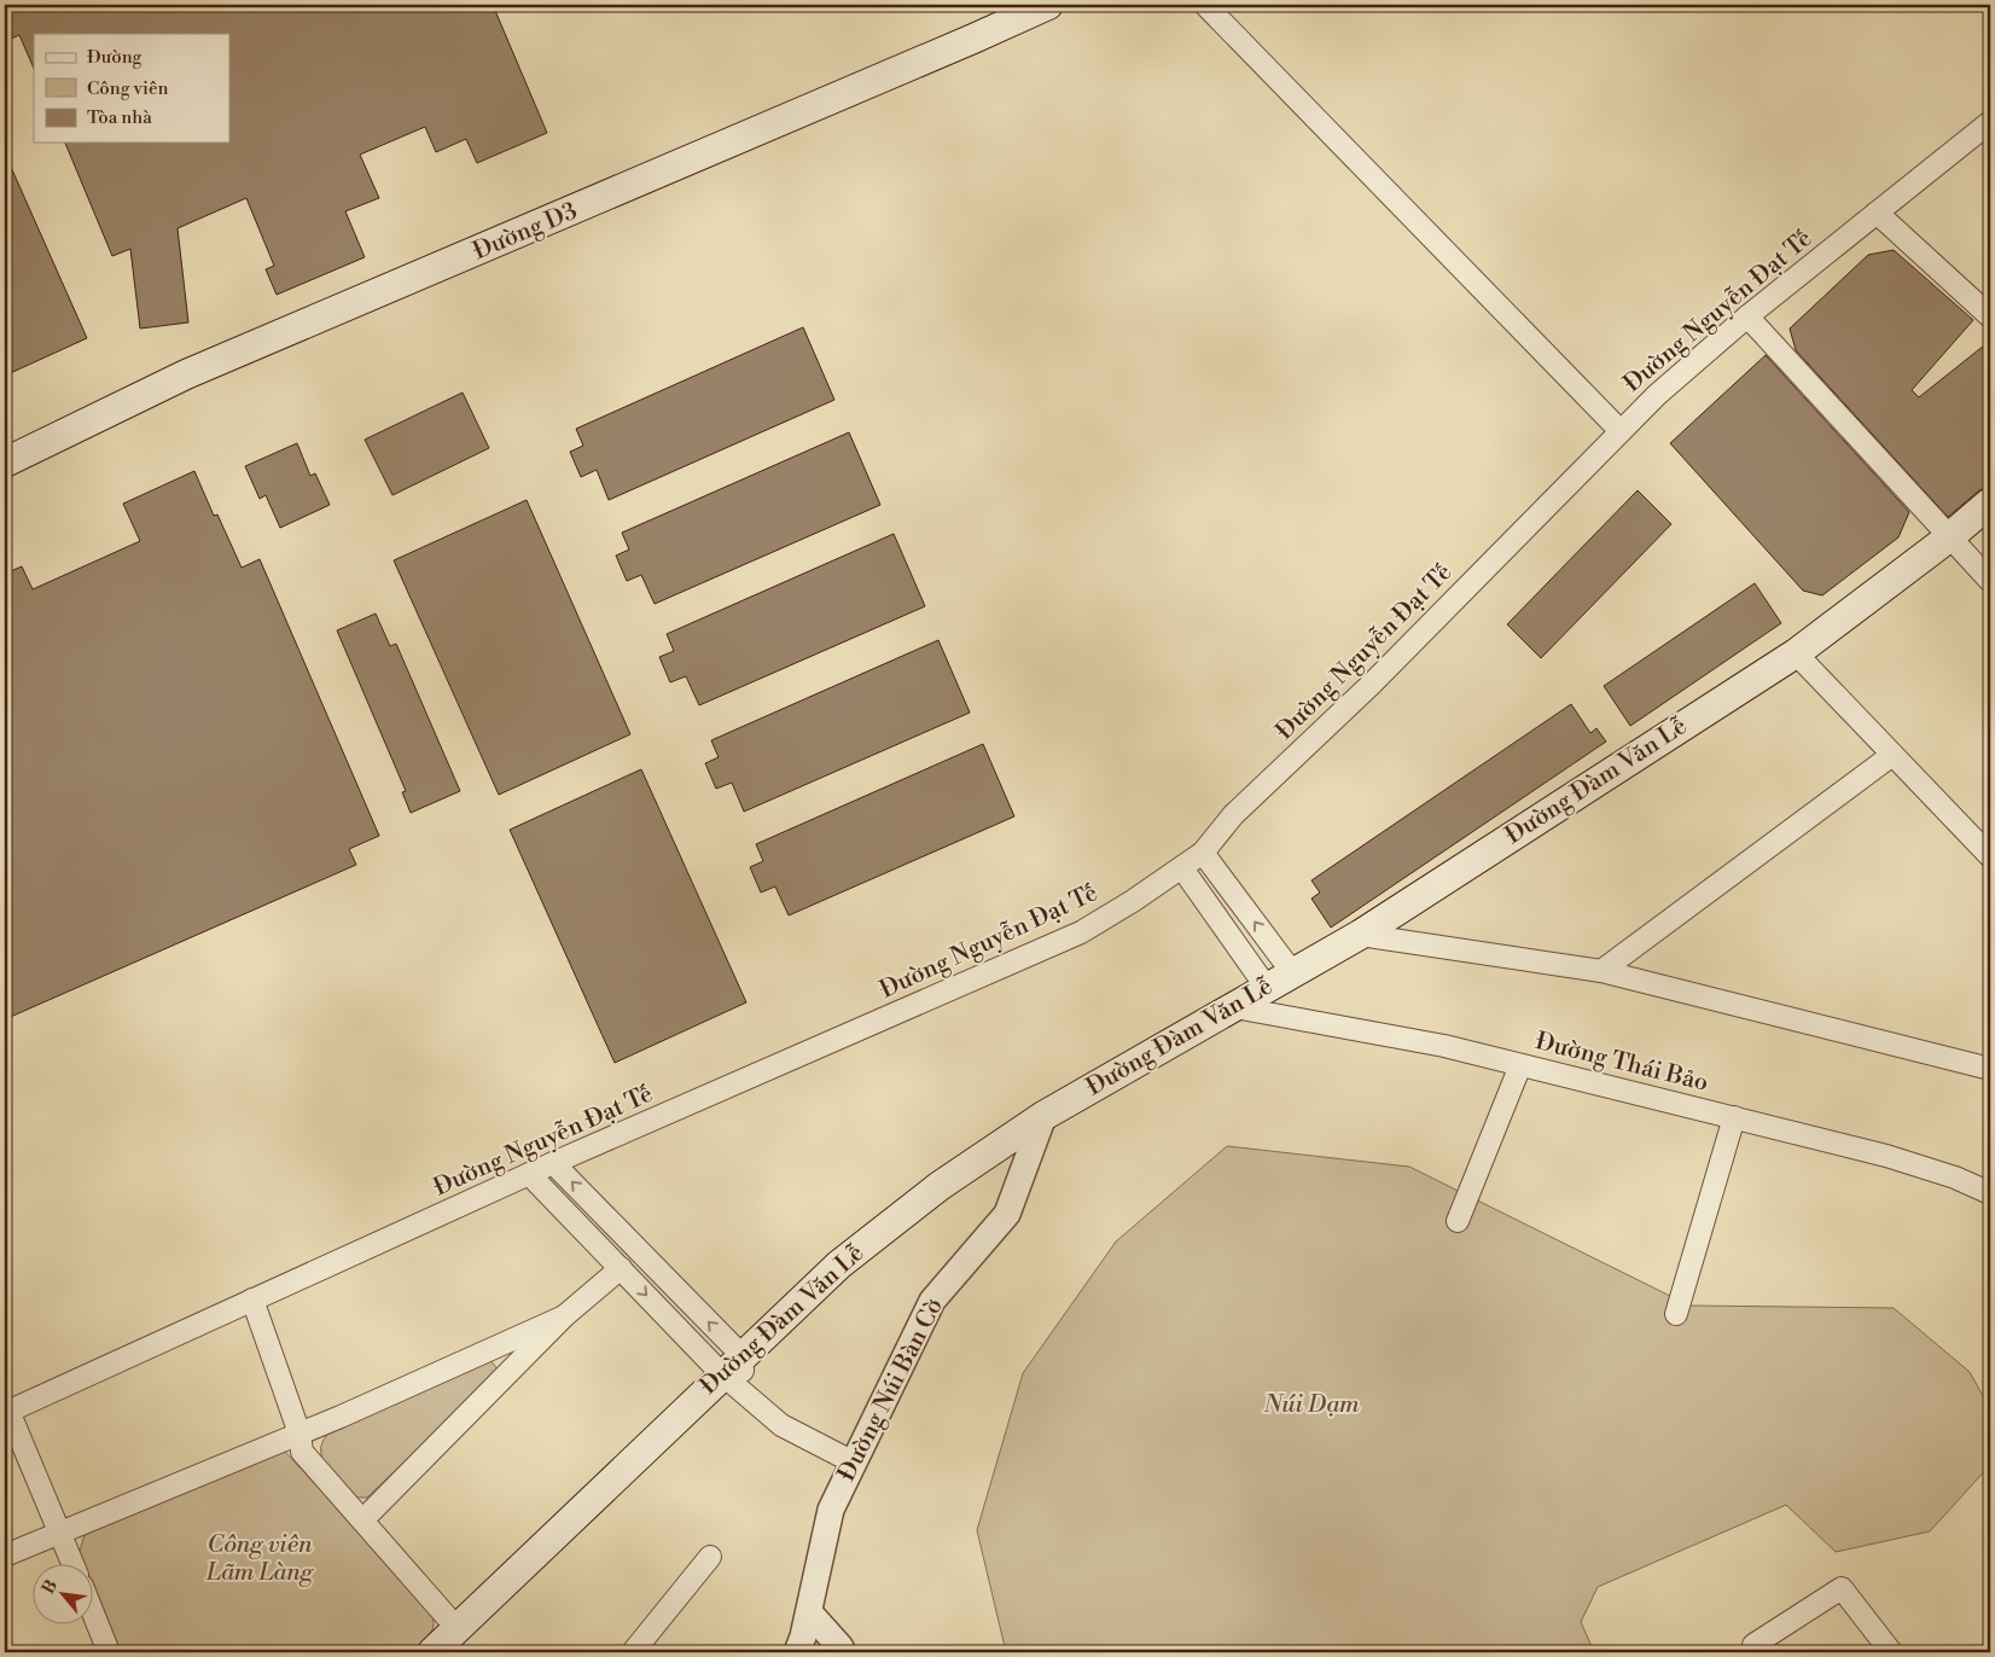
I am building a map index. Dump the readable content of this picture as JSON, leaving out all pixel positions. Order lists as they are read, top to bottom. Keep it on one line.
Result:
{"streets":{"main road":["Đường D3","Đường Đàm Văn Lễ"],"street":["Đường Nguyễn Đạt Tế","Đường Thái Bảo","Đường Núi Bàn Cờ"]},"crossings":[["Đường Đàm Văn Lễ","Đường Thái Bảo"],["Đường Đàm Văn Lễ","Đường Núi Bàn Cờ"]],"parks":["Núi Dạm","Công viên Lãm Làng"],"legend":["Đường","Công viên","Tòa nhà"],"north":"top left"}
